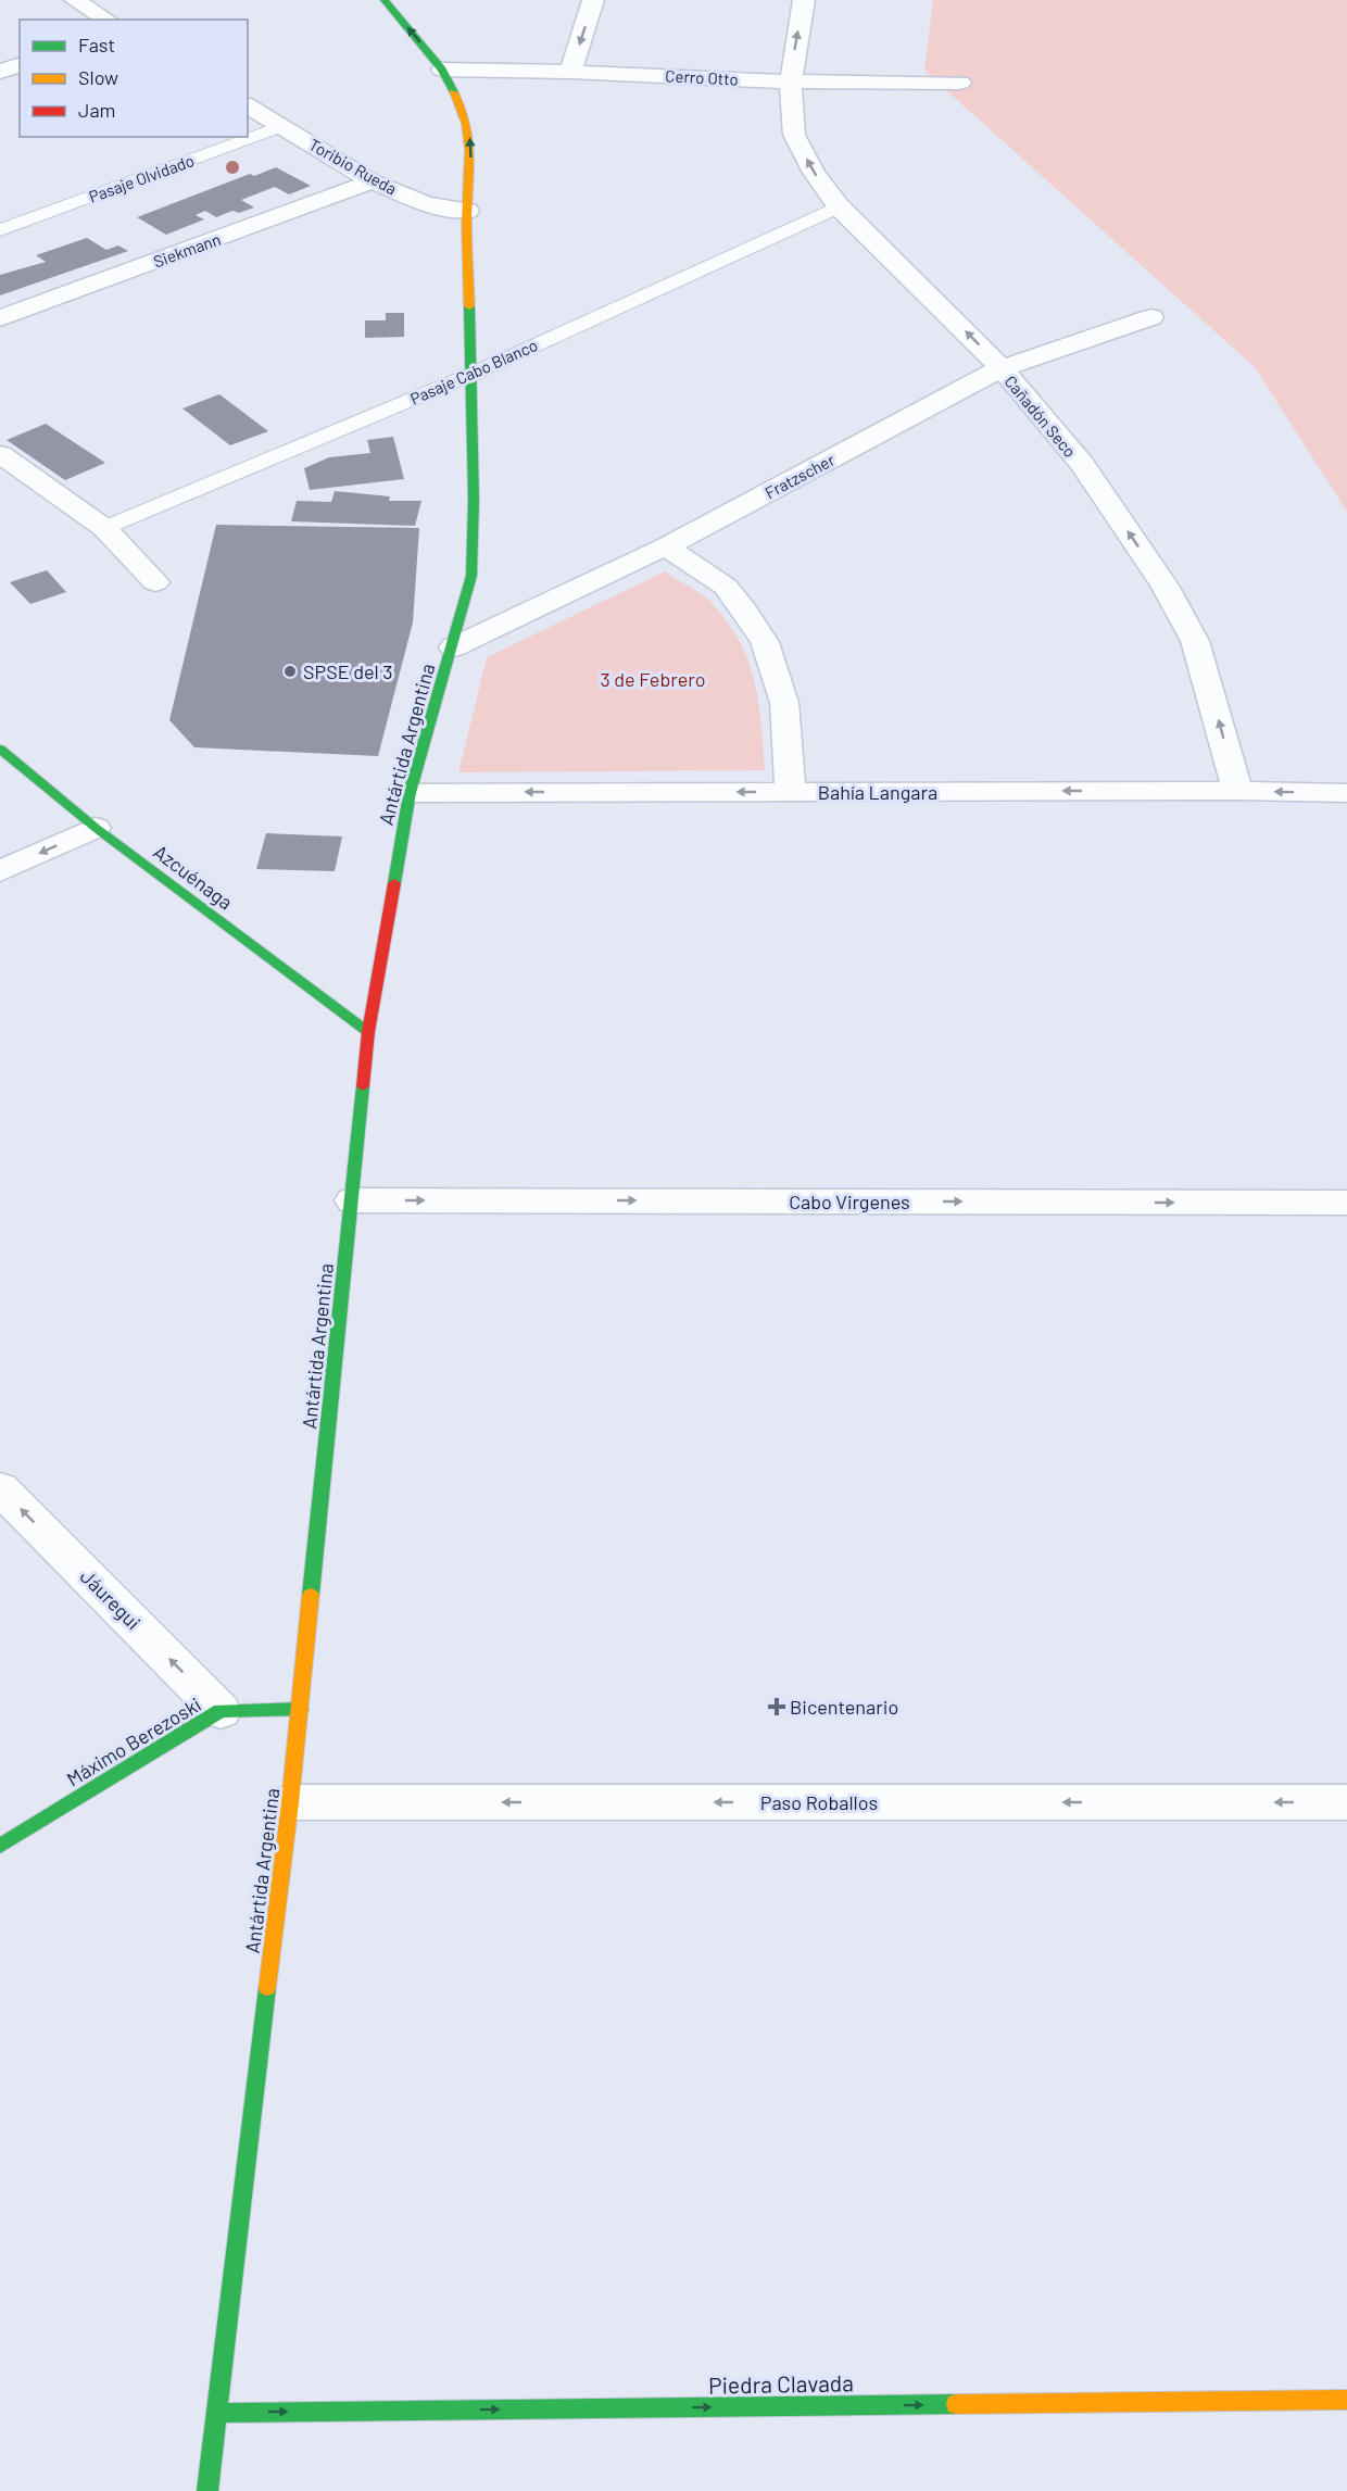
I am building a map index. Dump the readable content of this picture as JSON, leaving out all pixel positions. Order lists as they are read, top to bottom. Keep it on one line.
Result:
{"streets":{"street":["Cerro Otto","Toribio Rueda","Siekmann","Cañadón Seco","Fratzscher","Antártida Argentina","Bahía Langara","Azcuénaga","Cabo Virgenes","Jáuregui","Máximo Berezoski","Paso Roballos","Piedra Clavada"],"lane":["Pasaje Olvidado","Pasaje Cabo Blanco"]},"crossings":[["Cerro Otto","Cañadón Seco"],["Cerro Otto","Antártida Argentina"],["Toribio Rueda","Pasaje Olvidado"],["Toribio Rueda","Siekmann"],["Toribio Rueda","Antártida Argentina"],["Pasaje Cabo Blanco","Cañadón Seco"],["Pasaje Cabo Blanco","Antártida Argentina"],["Cañadón Seco","Fratzscher"],["Cañadón Seco","Bahía Langara"],["Fratzscher","Antártida Argentina"],["Antártida Argentina","Bahía Langara"],["Antártida Argentina","Azcuénaga"],["Antártida Argentina","Cabo Virgenes"],["Antártida Argentina","Máximo Berezoski"],["Antártida Argentina","Paso Roballos"],["Antártida Argentina","Piedra Clavada"],["Jáuregui","Máximo Berezoski"]],"one_way":["Cañadón Seco","Bahía Langara","Cabo Virgenes","Jáuregui","Paso Roballos","Piedra Clavada"],"parks":["3 de Febrero"],"places":{"other":["SPSE del 3"],"health":["Bicentenario"]},"legend":["Fast","Slow","Jam"]}
